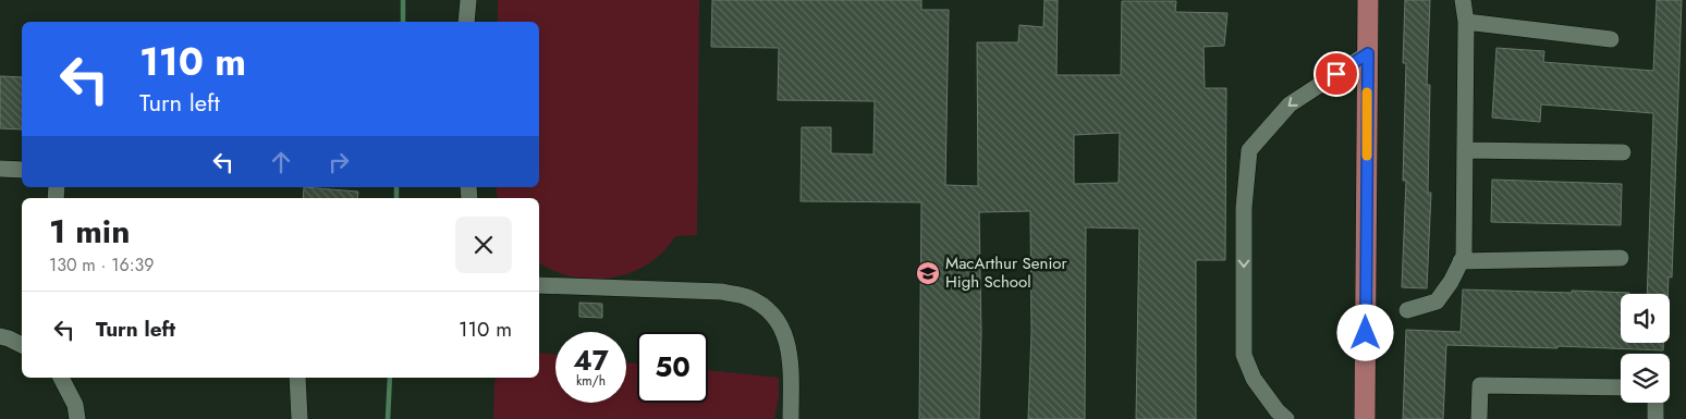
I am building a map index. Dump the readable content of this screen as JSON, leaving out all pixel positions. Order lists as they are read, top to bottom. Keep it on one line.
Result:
{"places":{"school or university":["MacArthur Senior High School"]},"page":{"turn":["110 m","Turn left"],"heading":["1 min","130 m · 16:39"],"list":[{"name":"Turn left","value":"110 m"}],"speed":"47 km/h","limit":"50"}}
